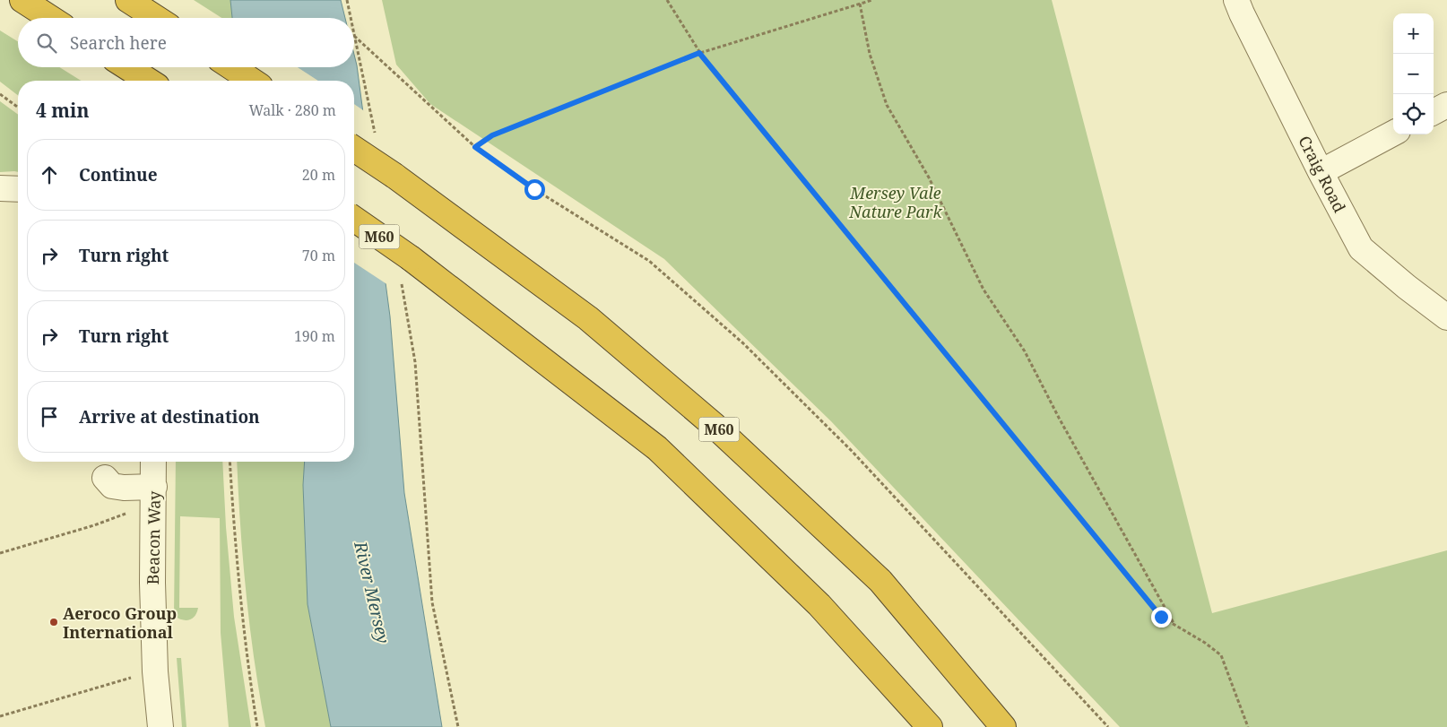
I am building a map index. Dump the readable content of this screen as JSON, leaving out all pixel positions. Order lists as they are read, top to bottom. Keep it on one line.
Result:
{"streets":{"highway":["M60"],"street":["Craig Road","Beacon Way"]},"water":["River Mersey"],"parks":["Mersey Vale Nature Park"],"places":["Aeroco Group International"],"page":{"map_buttons":["+","−"],"search":"Search here","heading":["4 min","Walk · 280 m"],"list":[["Continue","20 m"],["Turn right","70 m"],["Turn right","190 m"],"Arrive at destination"]}}
